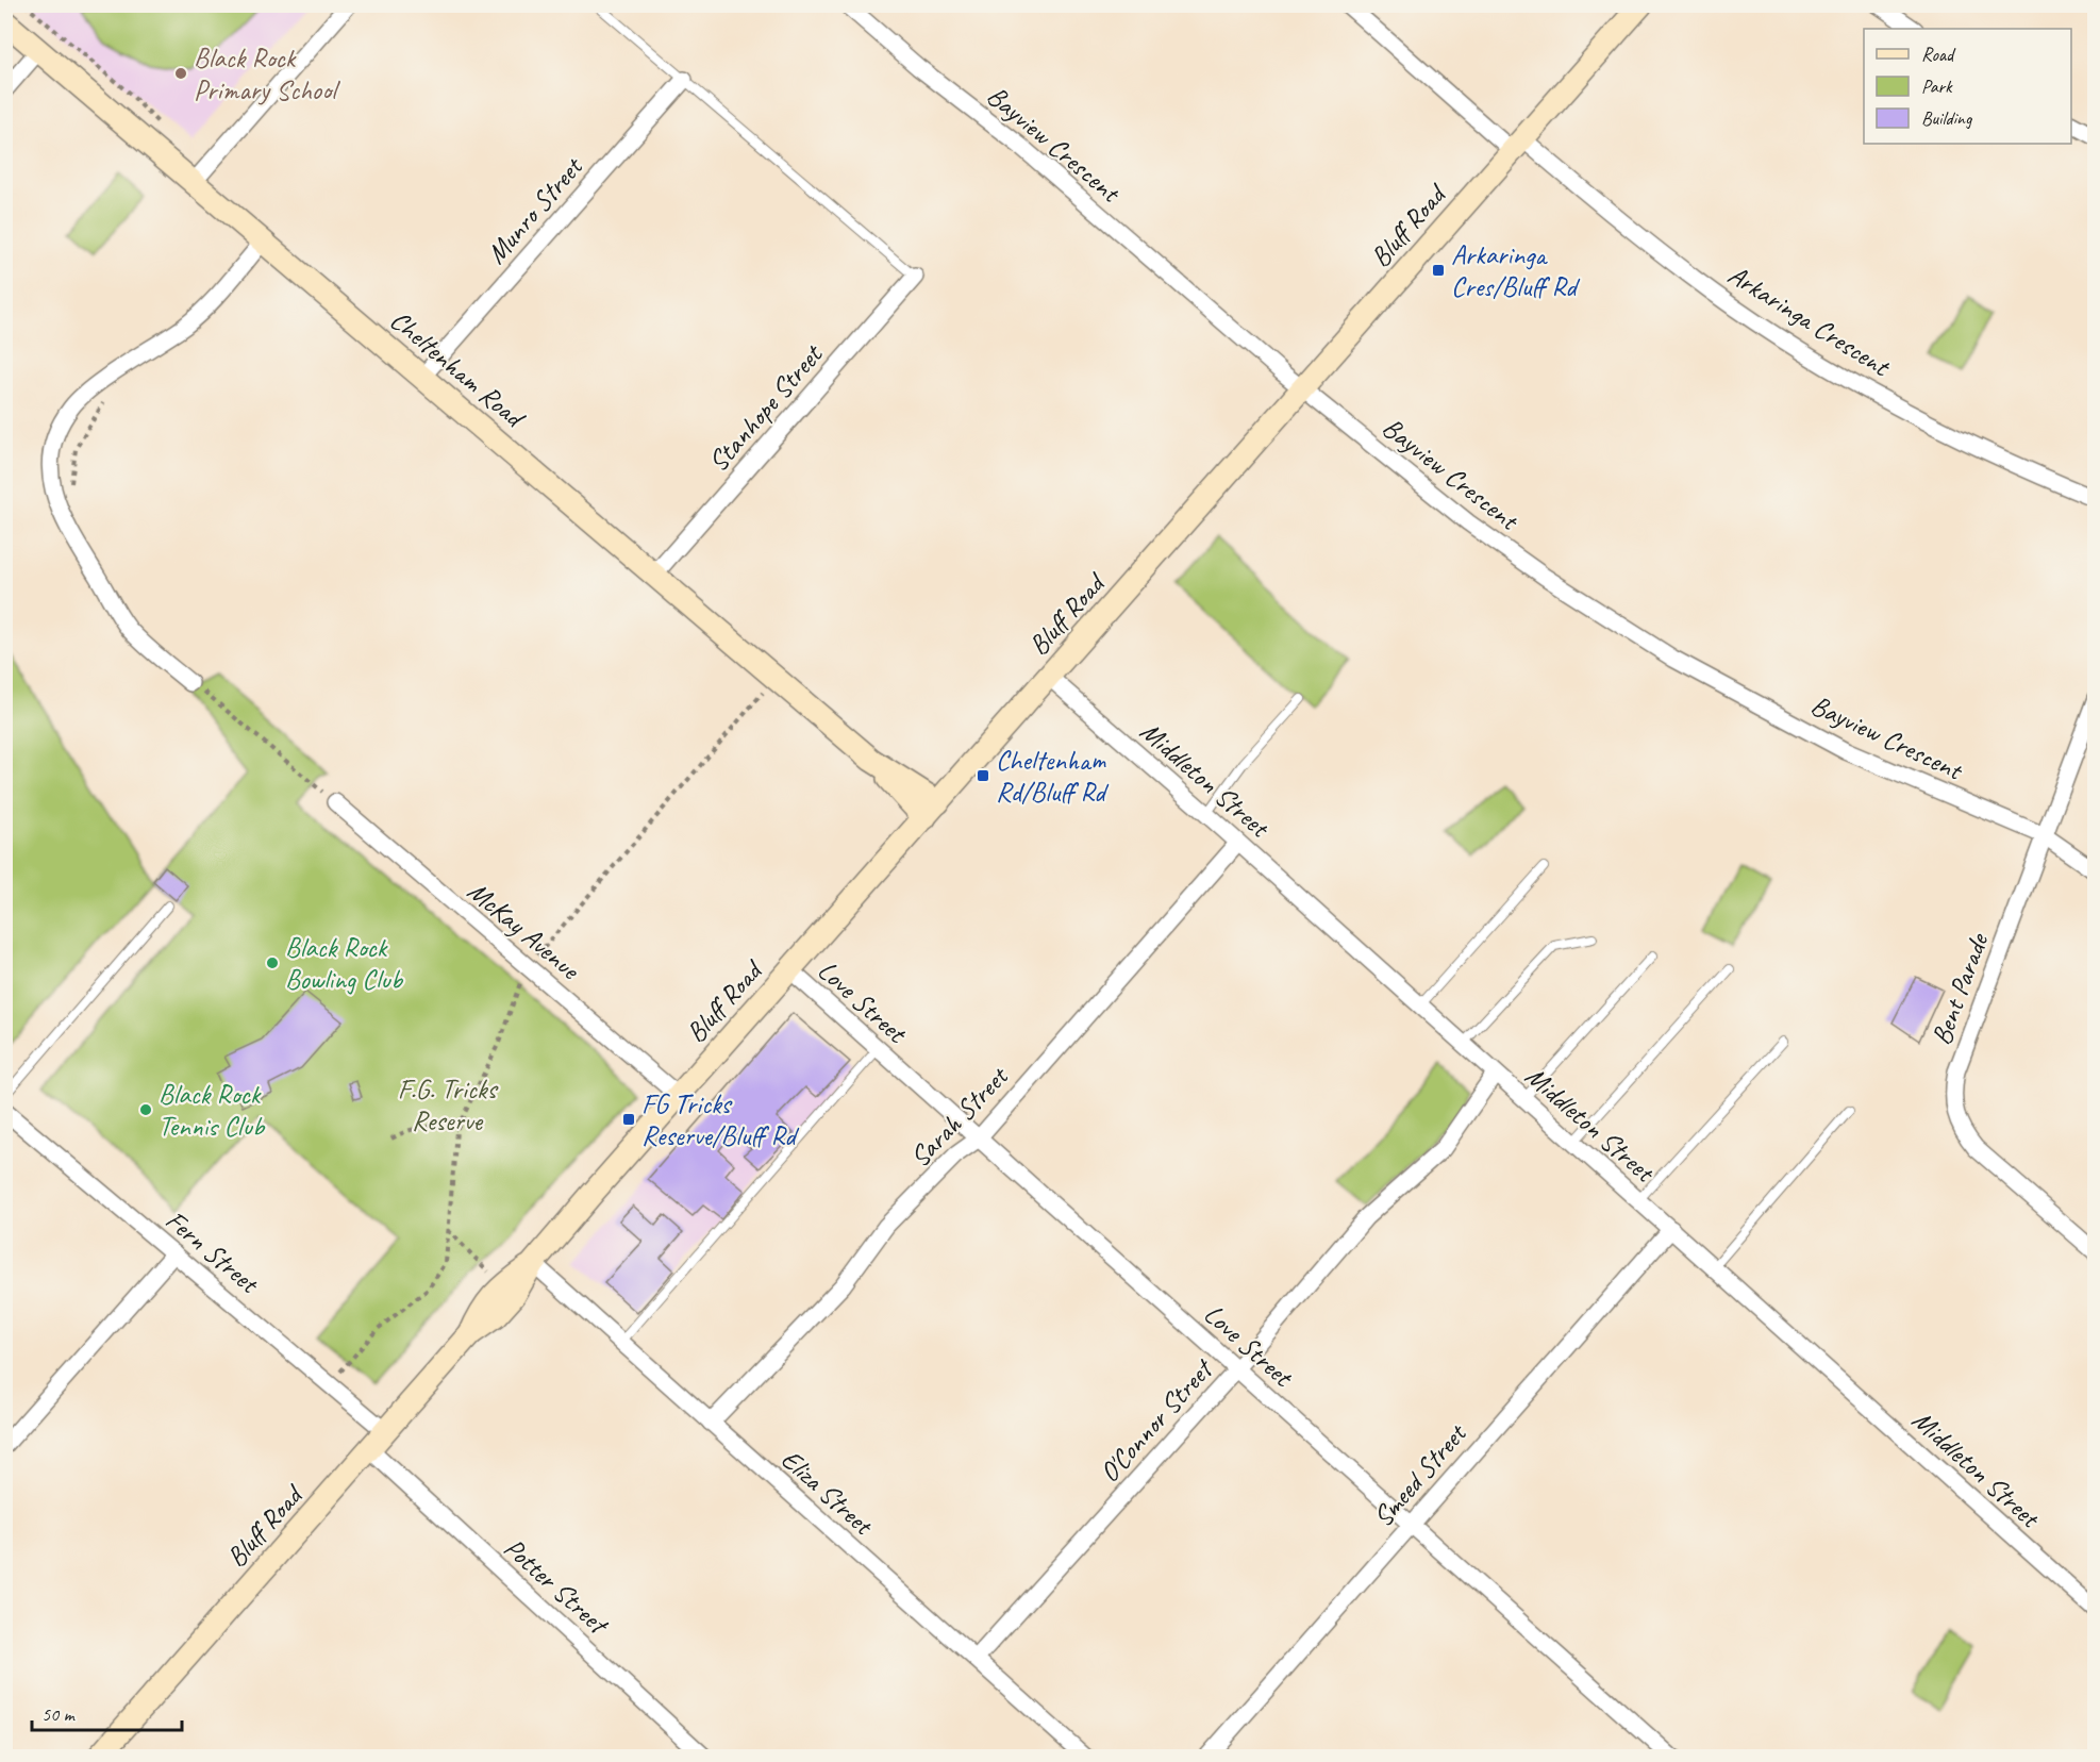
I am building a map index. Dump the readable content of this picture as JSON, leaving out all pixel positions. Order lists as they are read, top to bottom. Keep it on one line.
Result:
{"streets":{"main road":["Bluff Road","Cheltenham Road"],"street":["Bayview Crescent","Munro Street","Arkaringa Crescent","Stanhope Street","Middleton Street","McKay Avenue","Bent Parade","Love Street","Sarah Street","Fern Street","O'Connor Street","Smeed Street","Eliza Street","Potter Street"]},"crossings":[["Bayview Crescent","Bluff Road"],["Bayview Crescent","Bent Parade"],["Munro Street","Cheltenham Road"],["Bluff Road","Arkaringa Crescent"],["Bluff Road","Cheltenham Road"],["Bluff Road","Middleton Street"],["Bluff Road","McKay Avenue"],["Bluff Road","Love Street"],["Bluff Road","Fern Street"],["Bluff Road","Eliza Street"],["Bluff Road","Potter Street"],["Cheltenham Road","Stanhope Street"],["Middleton Street","Sarah Street"],["Middleton Street","O'Connor Street"],["Middleton Street","Smeed Street"],["Love Street","Sarah Street"],["Love Street","O'Connor Street"],["Love Street","Smeed Street"],["Sarah Street","Eliza Street"],["O'Connor Street","Eliza Street"]],"parks":["F.G. Tricks Reserve"],"places":{"other":["Black Rock Primary School","Black Rock Bowling Club","Black Rock Tennis Club"],"transit":["Arkaringa Cres/Bluff Rd","Cheltenham Rd/Bluff Rd","FG Tricks Reserve/Bluff Rd"]},"legend":["Road","Park","Building"],"scale_bar":"50 m"}
